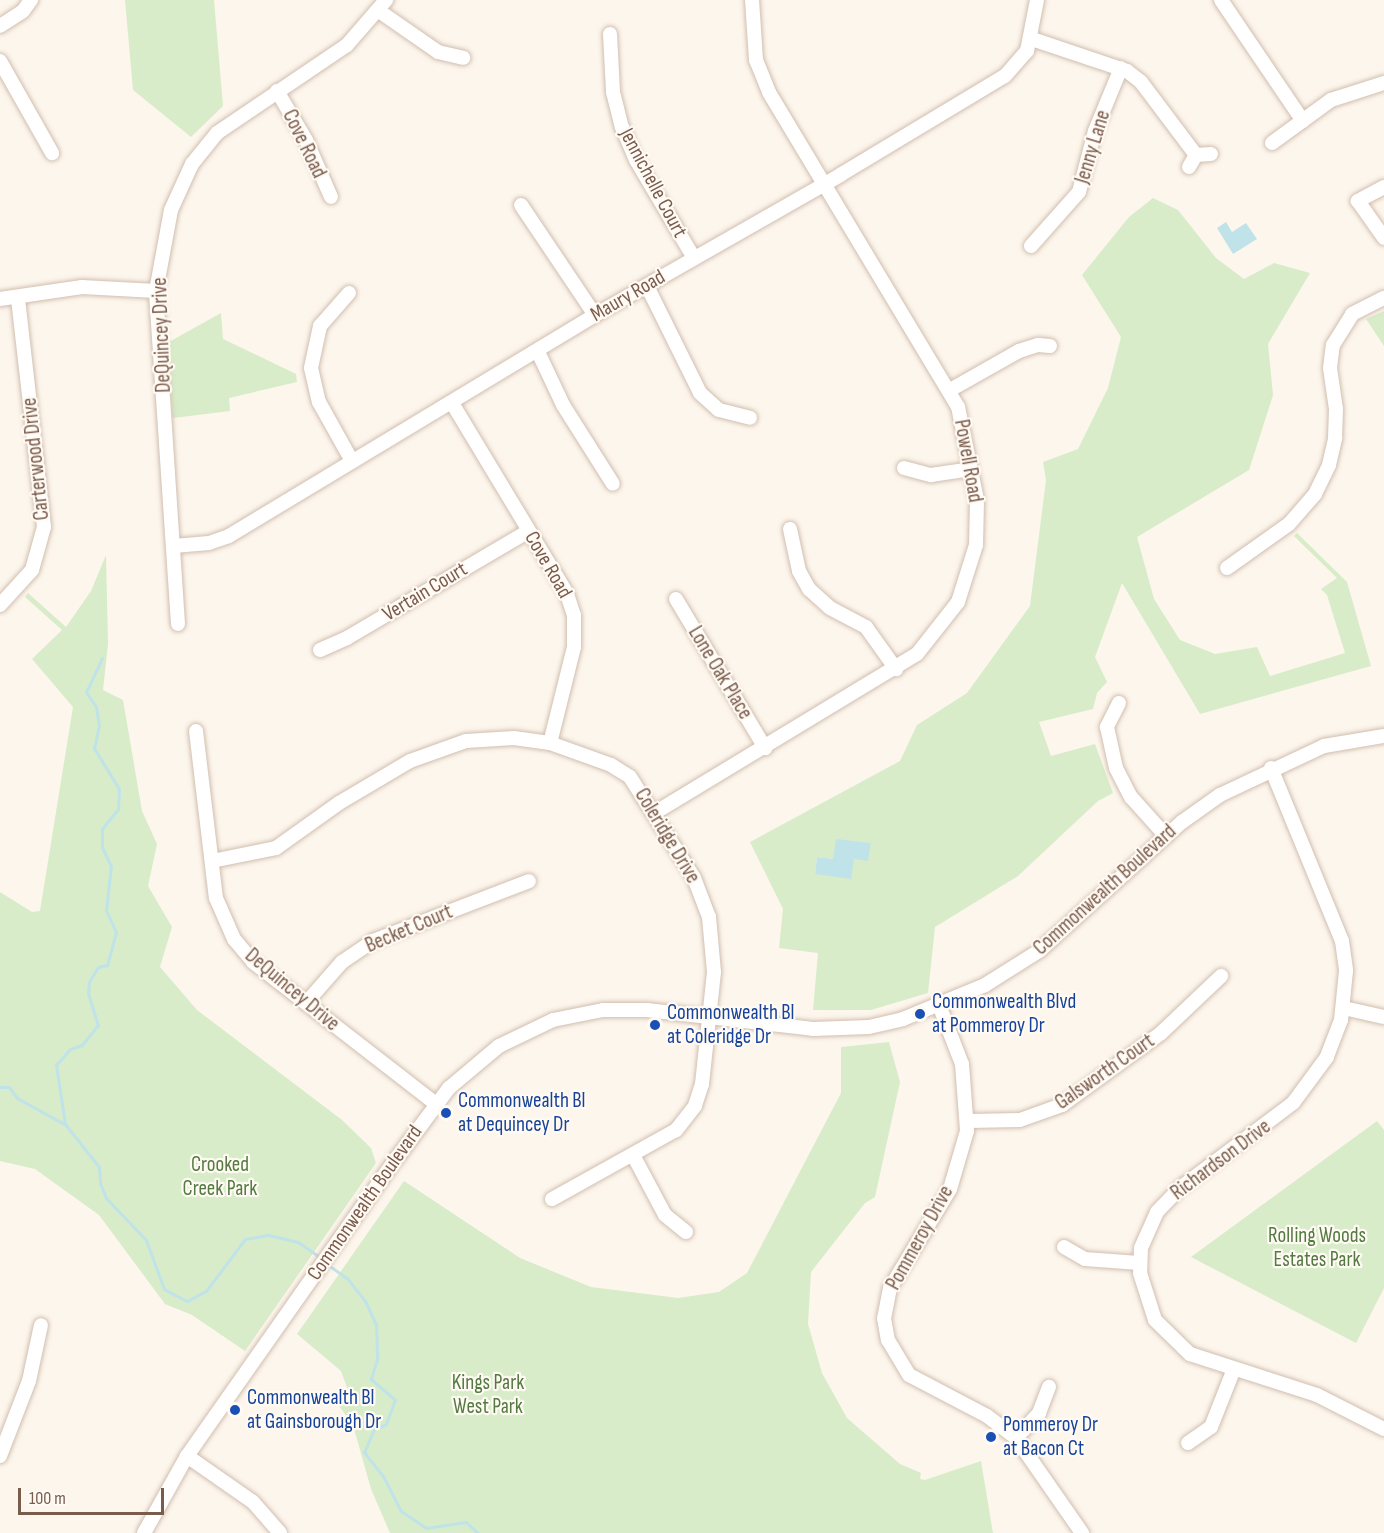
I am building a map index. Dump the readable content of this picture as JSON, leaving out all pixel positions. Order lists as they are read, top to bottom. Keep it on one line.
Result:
{"streets":{"street":["Cove Road","Jenny Lane","Jennichelle Court","Maury Road","DeQuincey Drive","Carterwood Drive","Powell Road","Vertain Court","Lone Oak Place","Coleridge Drive","Commonwealth Boulevard","Becket Court","Galsworth Court","Richardson Drive","Pommeroy Drive"]},"crossings":[["Cove Road","Maury Road"],["Cove Road","DeQuincey Drive"],["Cove Road","Vertain Court"],["Cove Road","Coleridge Drive"],["Jennichelle Court","Maury Road"],["Maury Road","DeQuincey Drive"],["Maury Road","Powell Road"],["DeQuincey Drive","Coleridge Drive"],["DeQuincey Drive","Commonwealth Boulevard"],["DeQuincey Drive","Becket Court"],["Powell Road","Lone Oak Place"],["Powell Road","Coleridge Drive"],["Coleridge Drive","Commonwealth Boulevard"],["Commonwealth Boulevard","Richardson Drive"],["Commonwealth Boulevard","Pommeroy Drive"],["Galsworth Court","Pommeroy Drive"]],"parks":["Crooked Creek Park","Rolling Woods Estates Park","Kings Park West Park"],"places":["Commonwealth Blvd at Pommeroy Dr","Commonwealth Bl at Coleridge Dr","Commonwealth Bl at Dequincey Dr","Commonwealth Bl at Gainsborough Dr","Pommeroy Dr at Bacon Ct"],"scale_bar":"100 m"}
